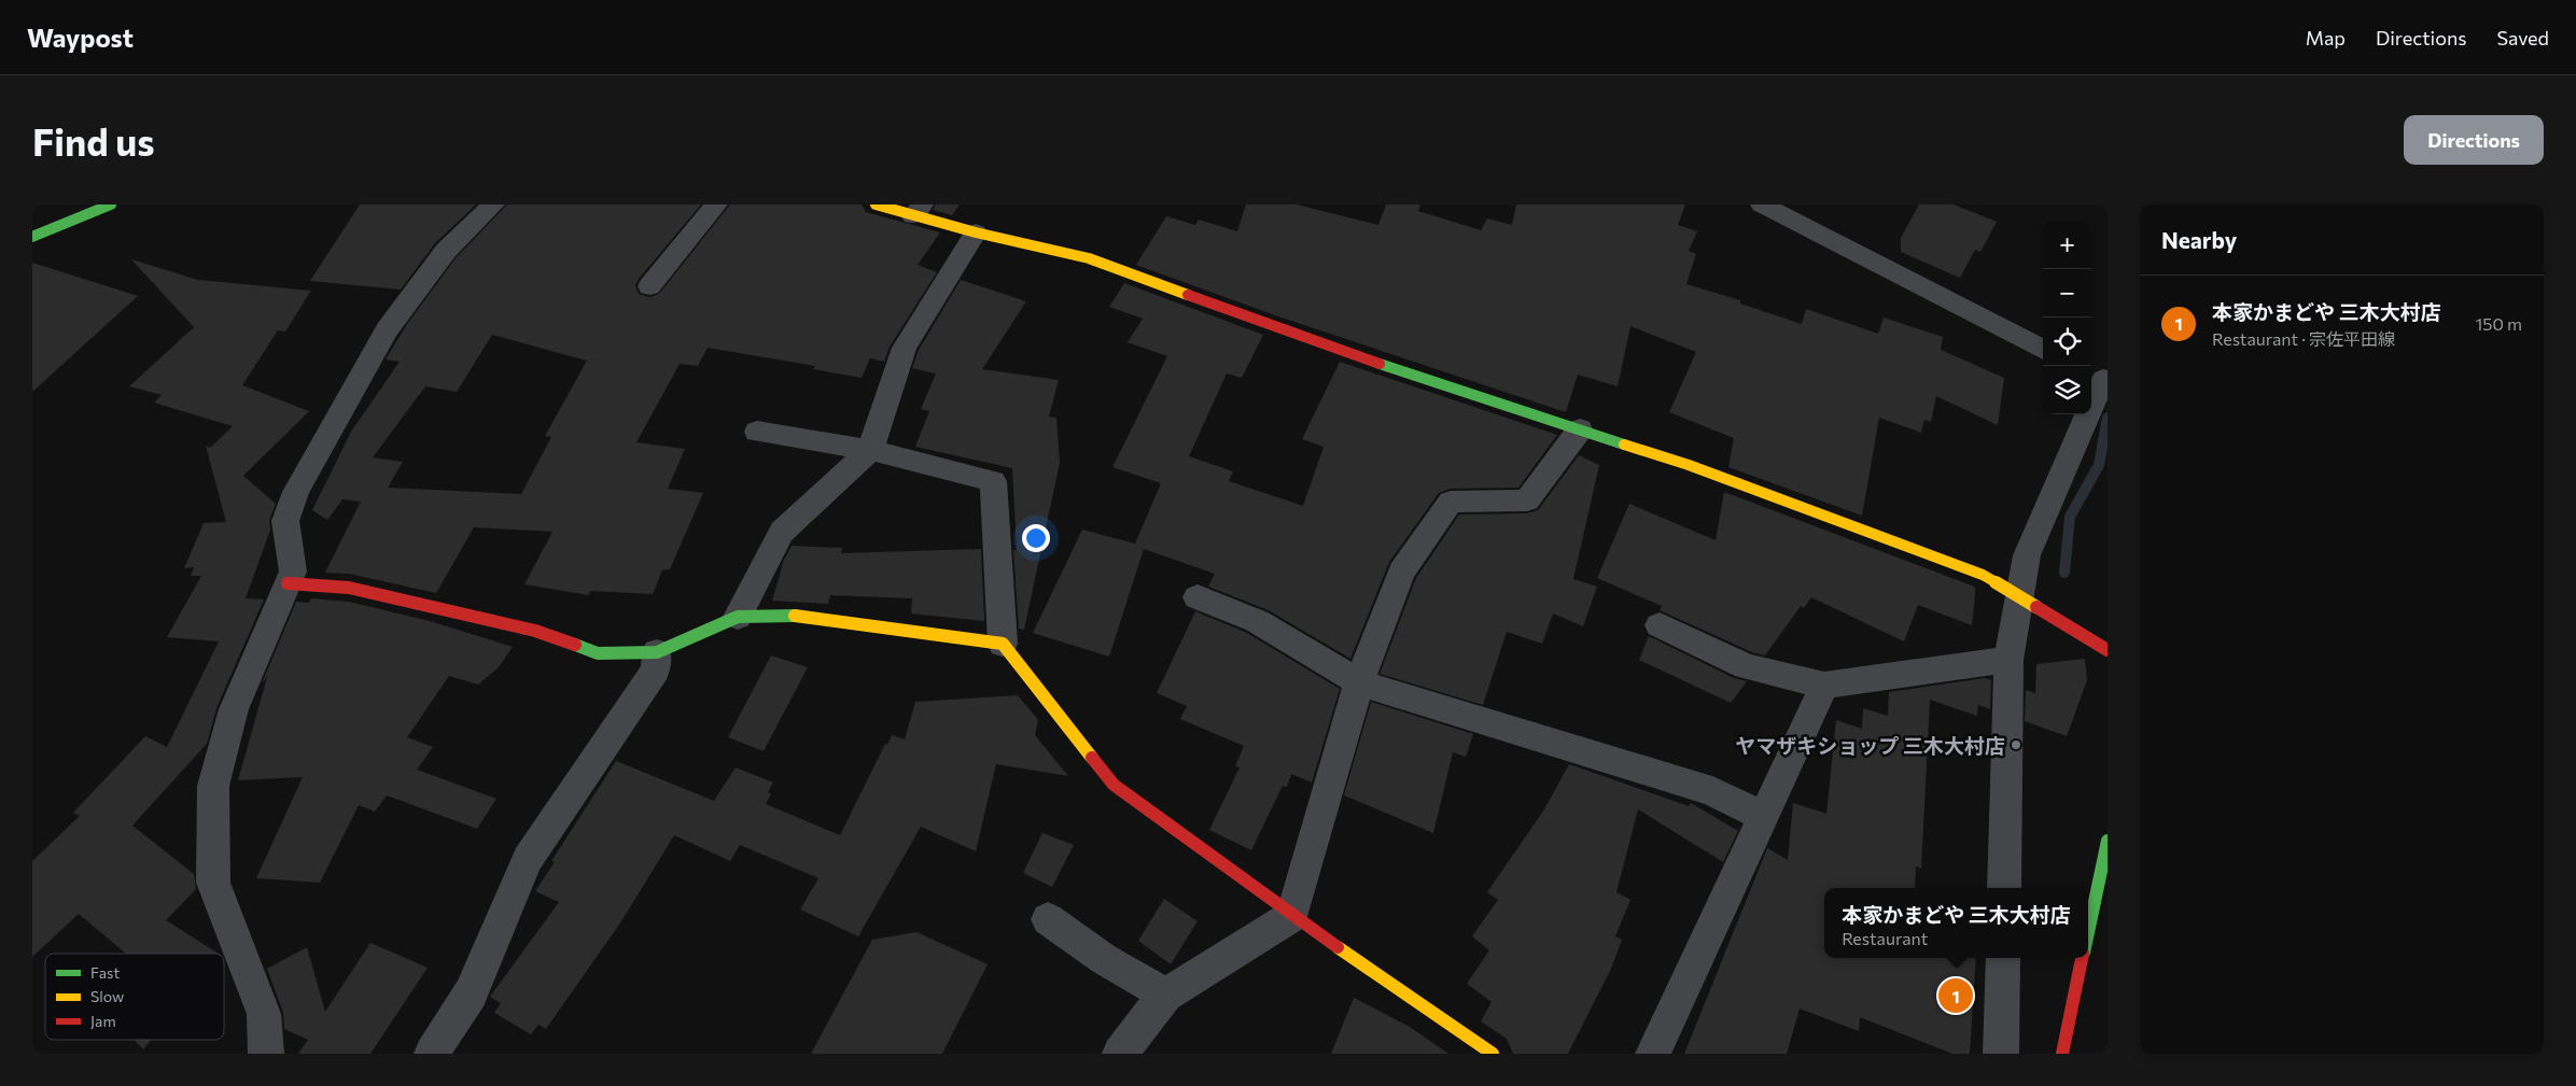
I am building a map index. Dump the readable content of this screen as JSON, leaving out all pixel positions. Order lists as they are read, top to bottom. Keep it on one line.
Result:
{"places":["ヤマザキショップ 三木大村店"],"legend":["Fast","Slow","Jam"],"page":{"header":"Waypost","nav":["Map","Directions","Saved"],"buttons":"Directions","title":"Find us","heading":"Nearby","map_buttons":["+","−"],"list":[{"mark":"1","name":"本家かまどや 三木大村店","note":"Restaurant · 宗佐平田線","value":"150 m"}],"popup":["本家かまどや 三木大村店","Restaurant"],"pins":"1"}}
